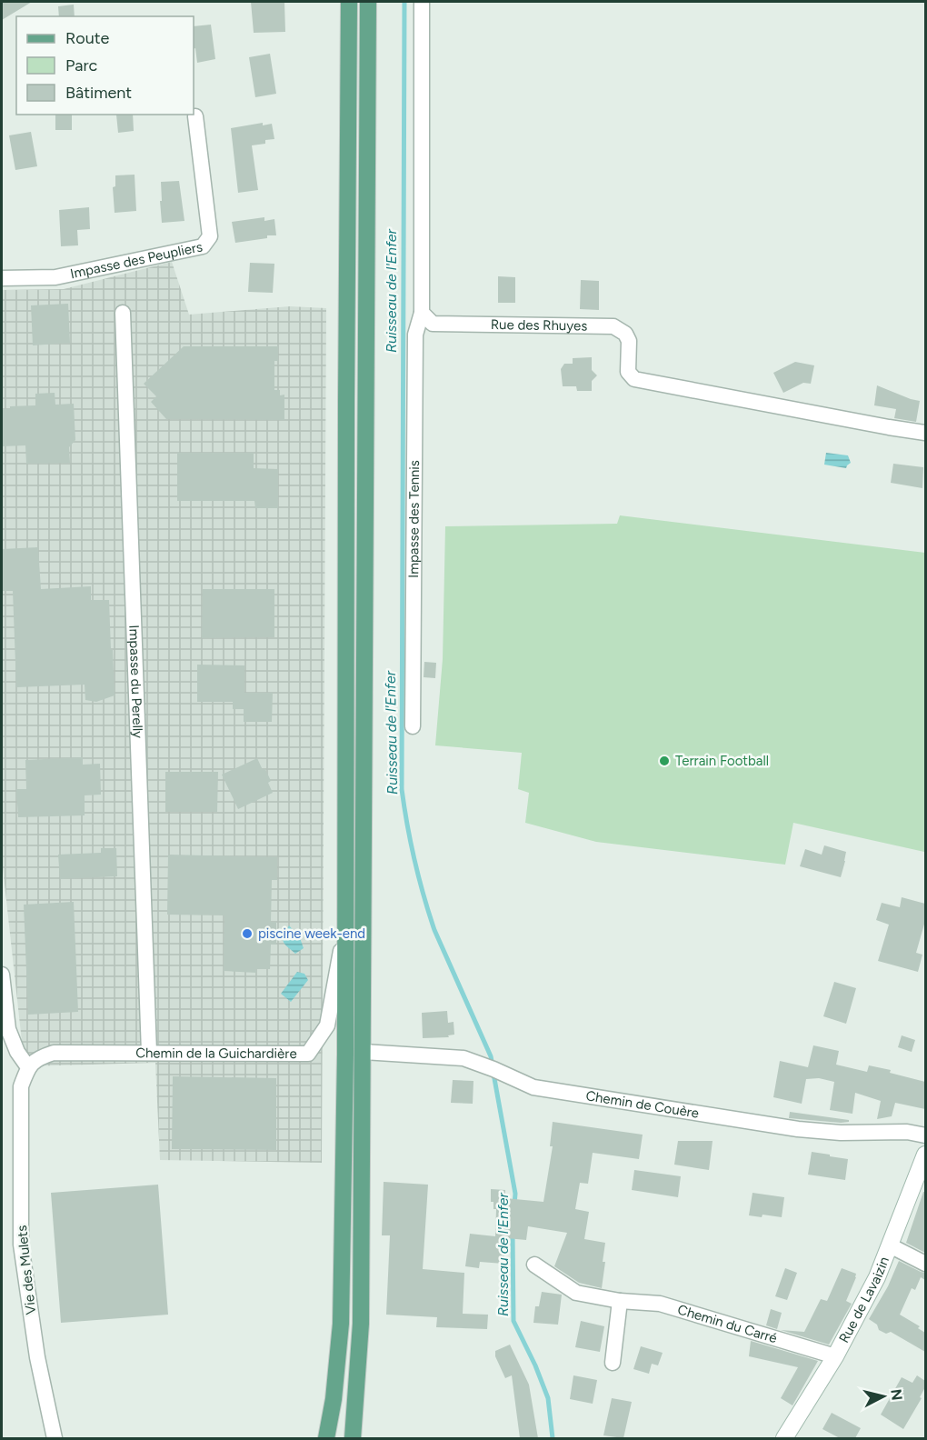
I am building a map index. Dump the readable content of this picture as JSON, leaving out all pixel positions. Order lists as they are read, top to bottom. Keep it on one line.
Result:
{"streets":{"main road":["Rue de Lavaizin"],"street":["Impasse des Peupliers","Rue des Rhuyes","Impasse des Tennis","Impasse du Perelly","Chemin de la Guichardière","Chemin de Couère","Vie des Mulets","Chemin du Carré"]},"crossings":[["Rue des Rhuyes","Impasse des Tennis"],["Impasse du Perelly","Chemin de la Guichardière"],["Chemin de la Guichardière","Vie des Mulets"],["Rue de Lavaizin","Chemin du Carré"]],"water":["Ruisseau de l'Enfer"],"places":["Terrain Football","piscine week-end"],"legend":["Route","Parc","Bâtiment"],"north":"right"}
